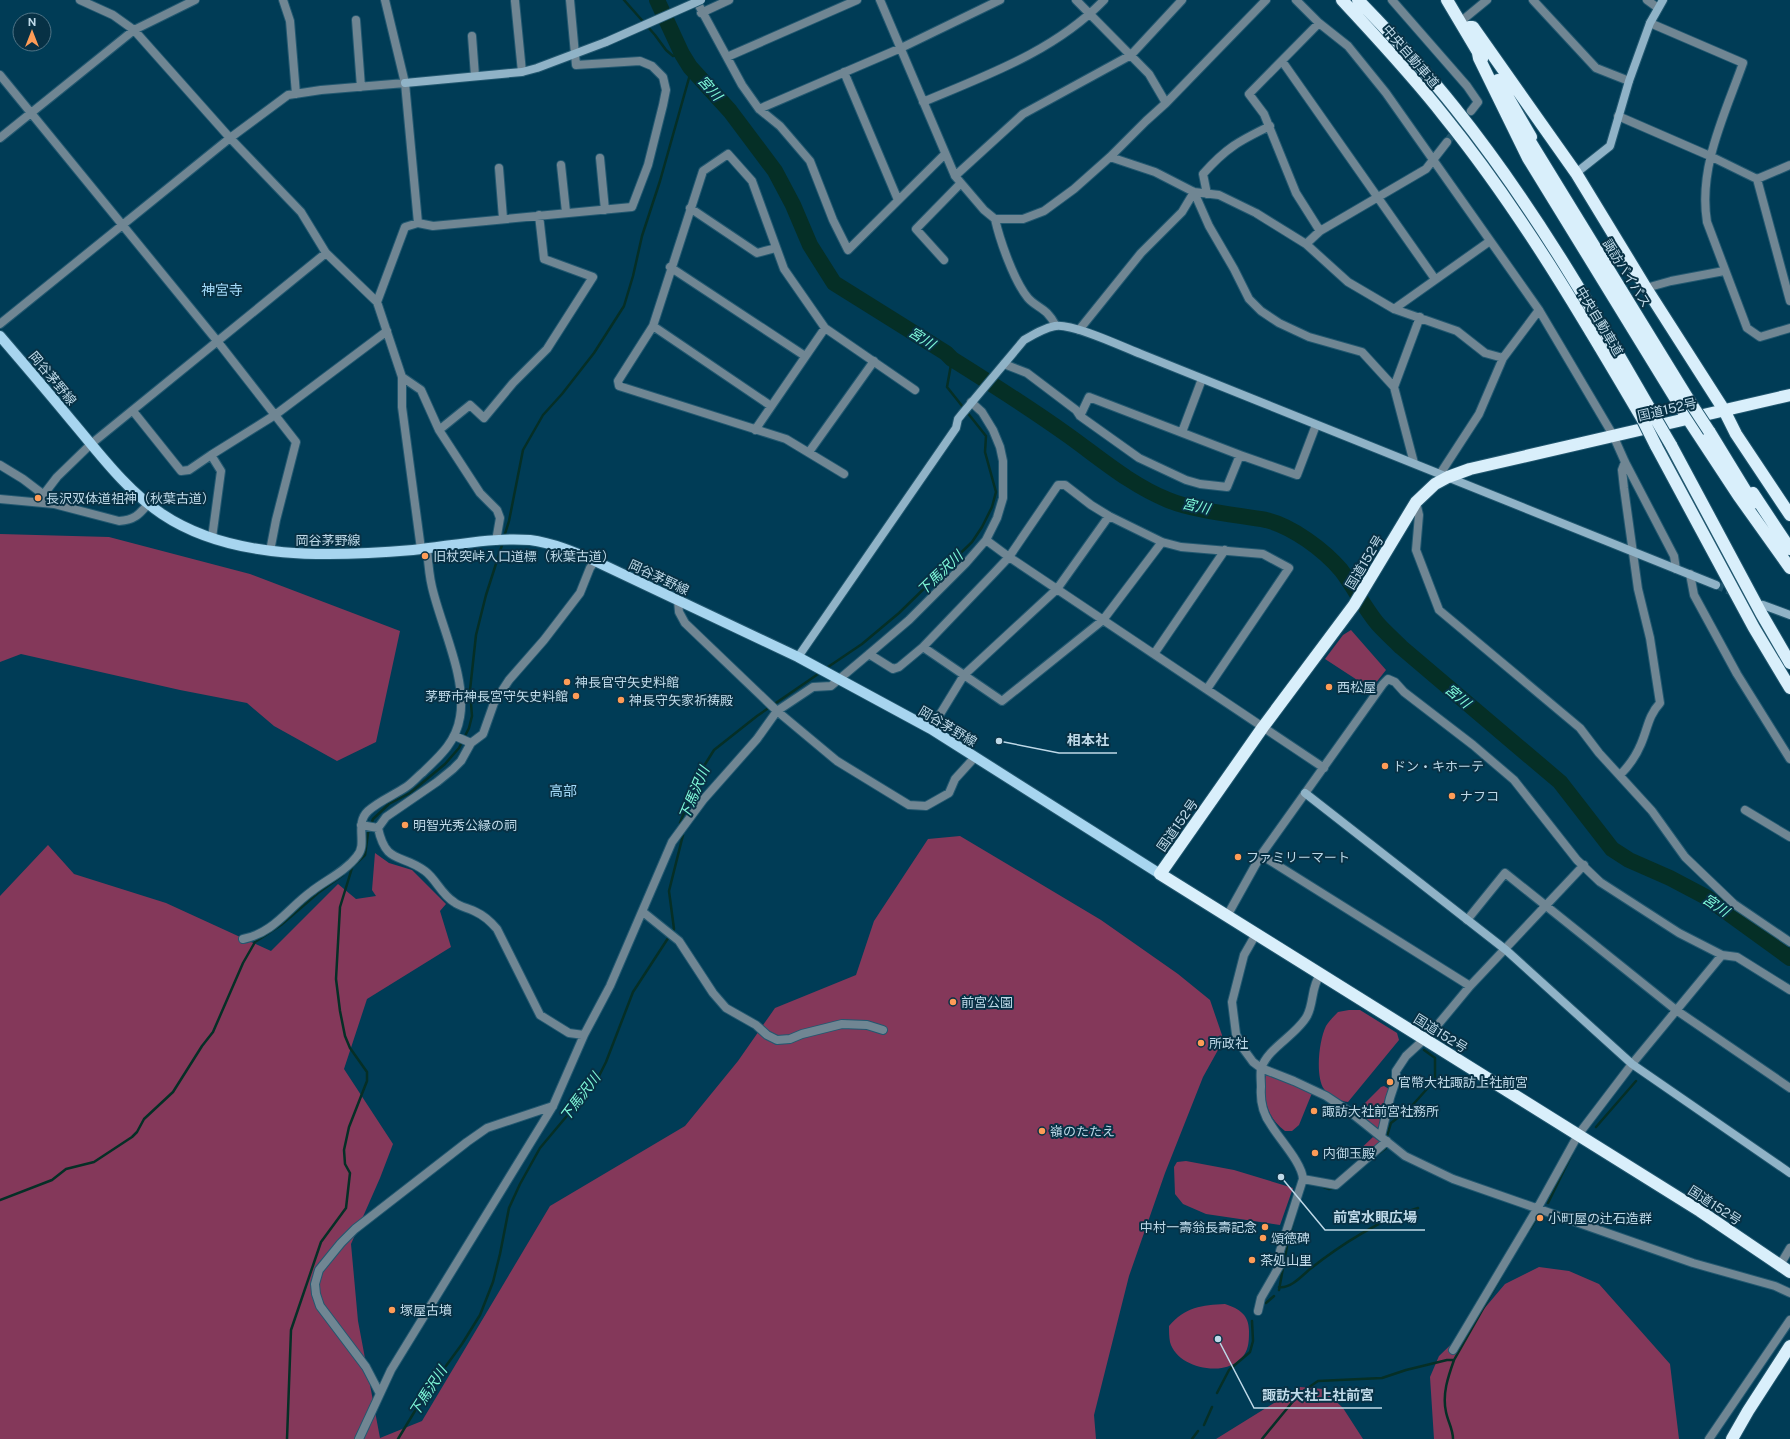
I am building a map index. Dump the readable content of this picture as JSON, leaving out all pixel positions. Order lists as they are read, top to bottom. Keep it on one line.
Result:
{"streets":{"highway":["中央自動車道","諏訪バイパス","国道152号"],"main road":["岡谷茅野線"]},"crossings":[["岡谷茅野線","国道152号"]],"districts":["神宮寺","高部"],"water":["宮川","下馬沢川"],"places":["長沢双体道祖神（秋葉古道）","旧杖突峠入口道標（秋葉古道）","神長官守矢史料館","西松屋","茅野市神長宮守矢史料館","神長守矢家祈祷殿","相本社","ドン・キホーテ","ナフコ","明智光秀公縁の祠","ファミリーマート","前宮公園","所政社","官幣大社諏訪上社前宮","諏訪大社前宮社務所","嶺のたたえ","内御玉殿","前宮水眼広場","小町屋の辻石造群","中村一壽翁長壽記念","頌徳碑","茶処山里","塚屋古墳","諏訪大社上社前宮"],"north":"top"}
